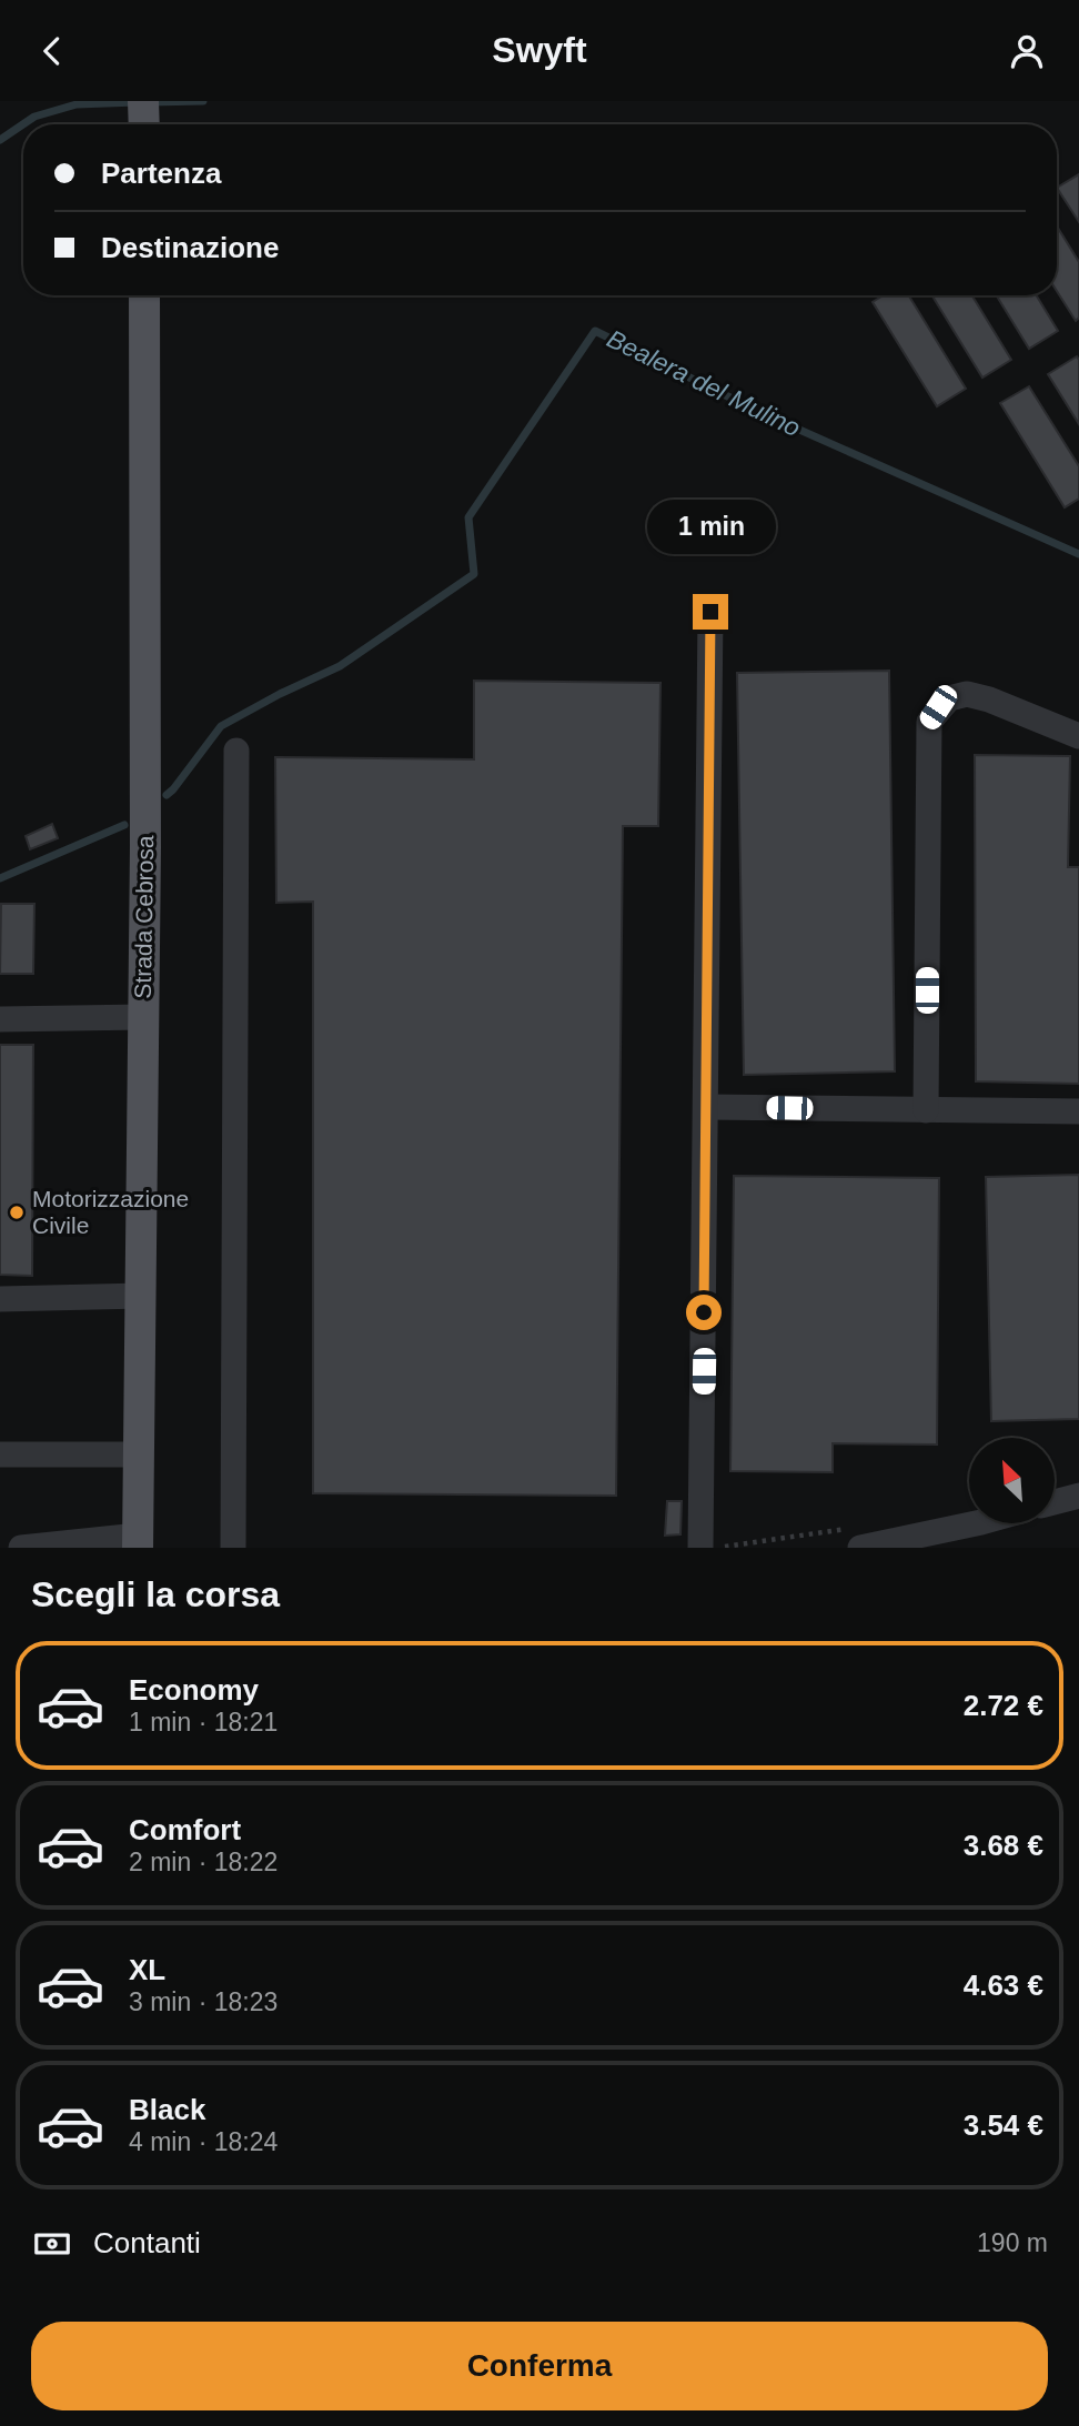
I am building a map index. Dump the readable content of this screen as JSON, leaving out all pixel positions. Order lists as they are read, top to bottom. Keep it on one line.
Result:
{"streets":{"main road":["Strada Cebrosa"]},"water":["Bealera del Mulino"],"places":["Motorizzazione Civile"],"north":"top left","page":{"header":"Swyft","banner":["Partenza","Destinazione"],"bubble":"1 min","heading":"Scegli la corsa","list":[{"name":"Economy","note":"1 min · 18:21","value":"2.72 €"},{"name":"Comfort","note":"2 min · 18:22","value":"3.68 €"},{"name":"XL","note":"3 min · 18:23","value":"4.63 €"},{"name":"Black","note":"4 min · 18:24","value":"3.54 €"}],"pay":["Contanti","190 m"],"buttons":"Conferma"}}
